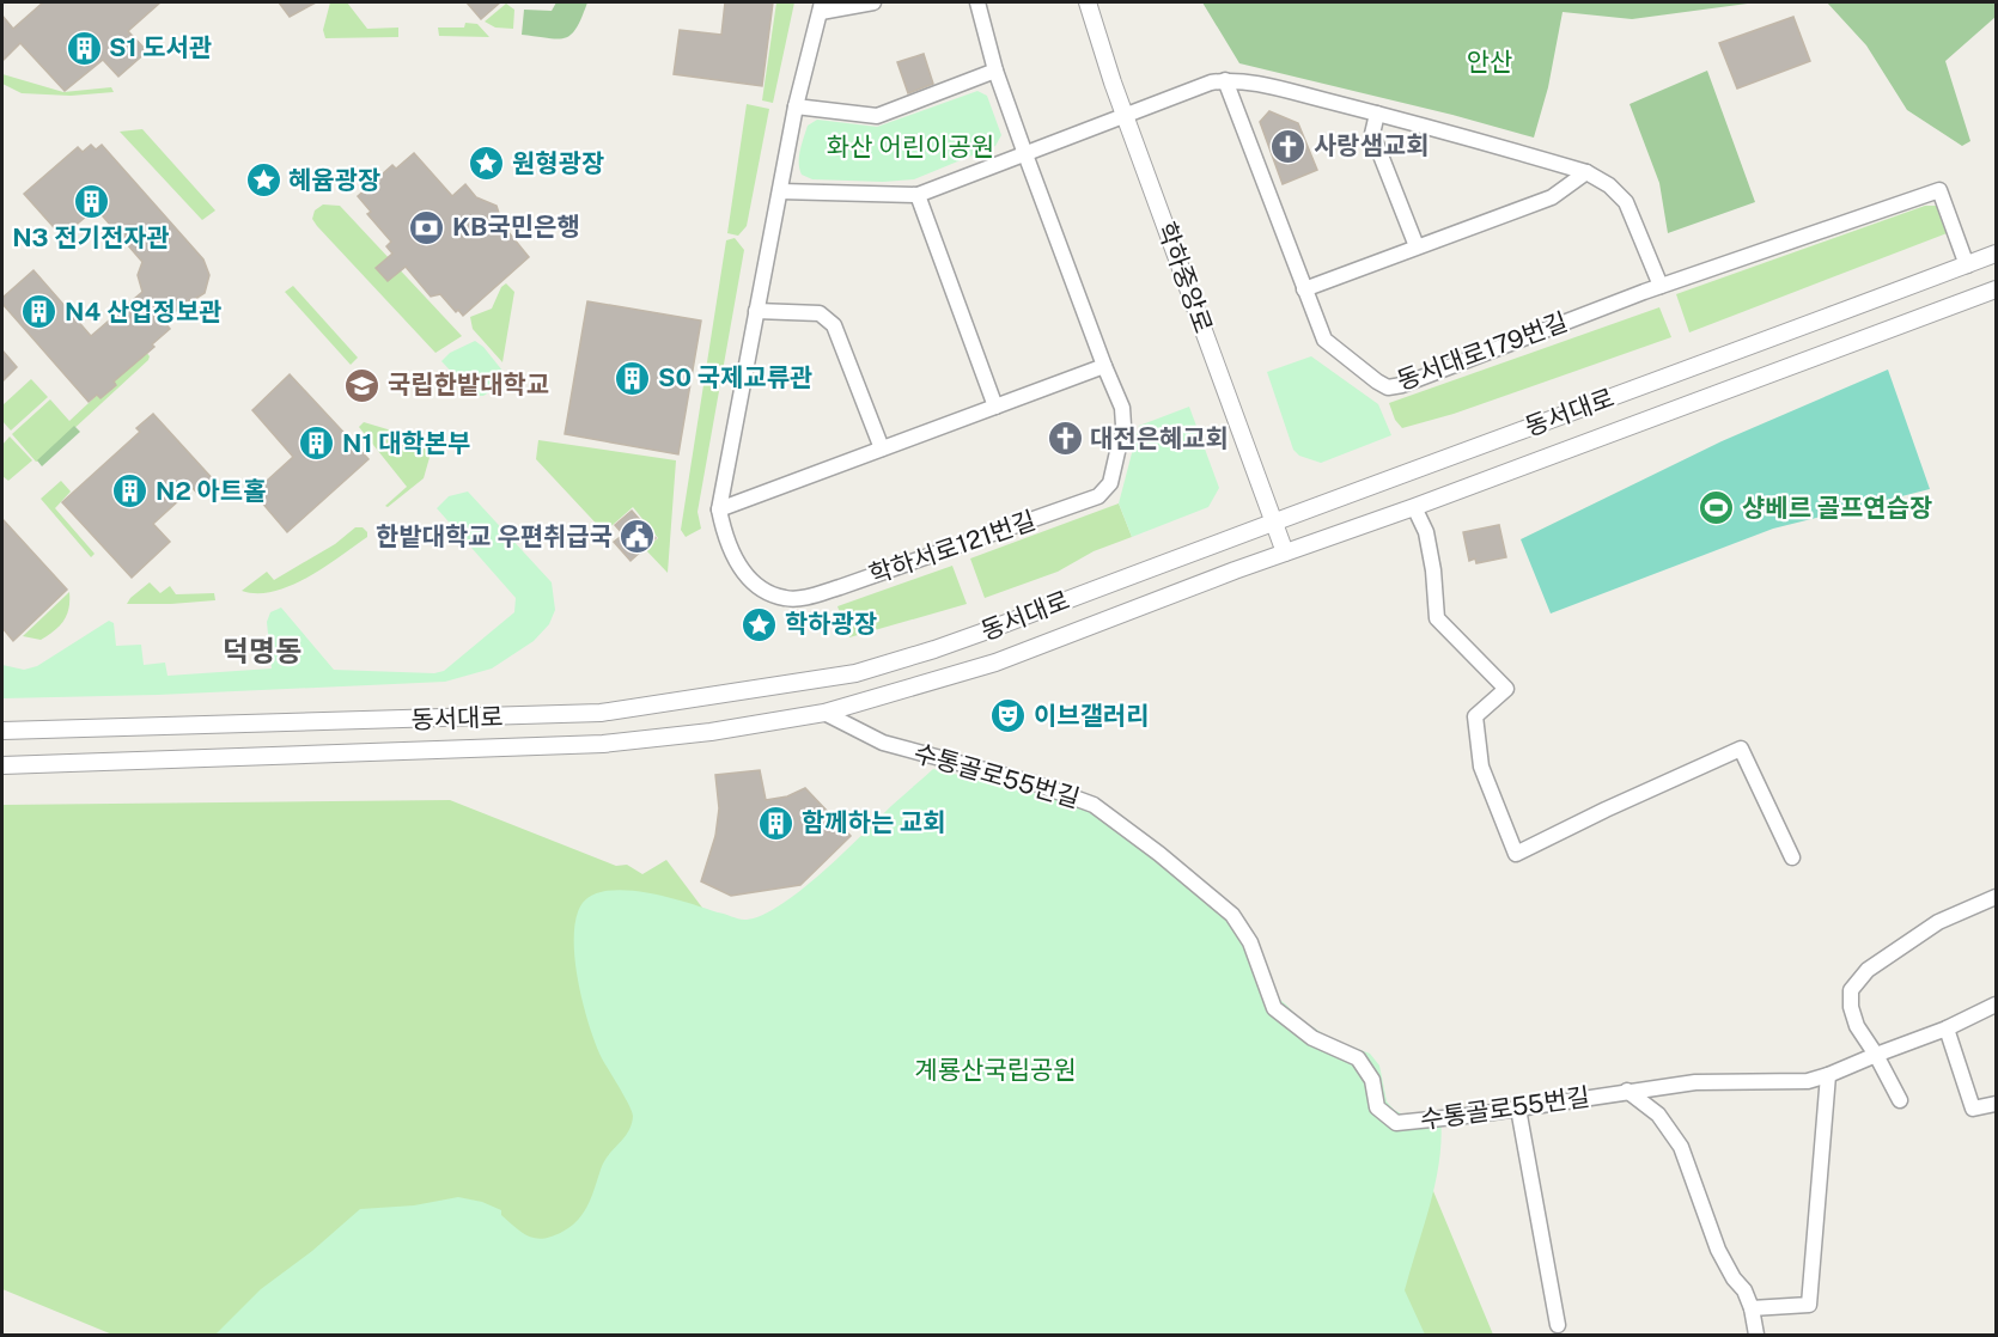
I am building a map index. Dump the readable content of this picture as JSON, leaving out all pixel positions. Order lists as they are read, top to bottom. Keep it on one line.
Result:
{"streets":{"street":["학하중앙로","동서대로179번길","동서대로","학하서로121번길","수통골로55번길"]},"crossings":[["학하중앙로","동서대로"],["동서대로179번길","동서대로"],["동서대로","수통골로55번길"]],"districts":["덕명동"],"parks":["안산","화산 어린이공원","계룡산국립공원"],"places":{"building":["S1 도서관","N3 전기전자관","N4 산업정보관","S0 국제교류관","N1 대학본부","N2 아트홀","함께하는 교회"],"church":["사랑샘교회","대전은혜교회"],"place":["원형광장","혜윰광장","학하광장"],"bank":["KB국민은행"],"school or university":["국립한밭대학교"],"sports":["샹베르 골프연습장"],"public building":["한밭대학교 우편취급국"],"theatre":["이브갤러리"]}}
